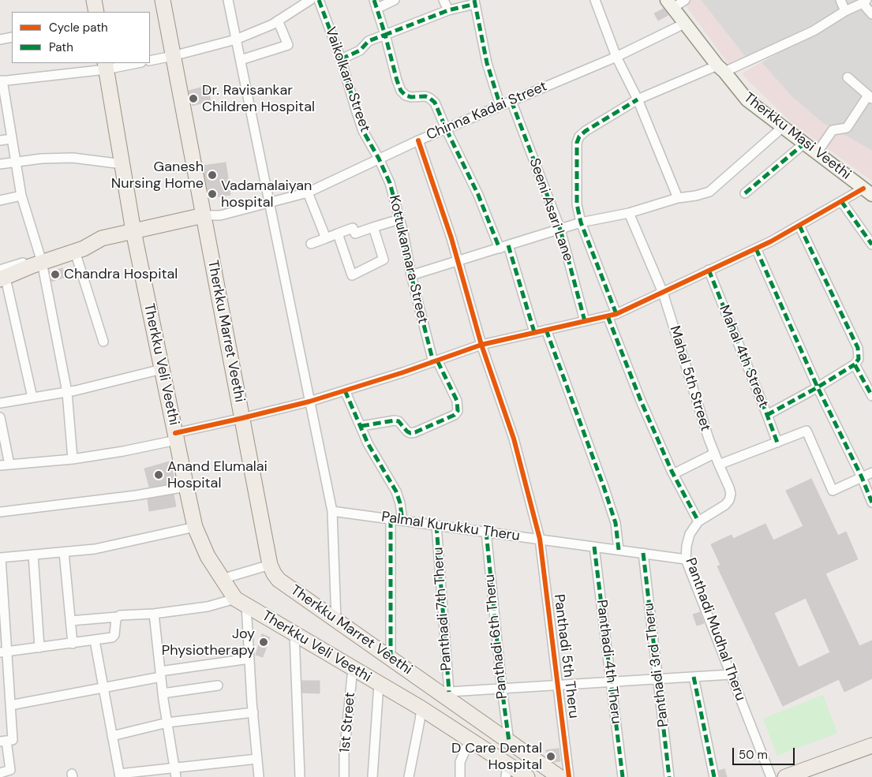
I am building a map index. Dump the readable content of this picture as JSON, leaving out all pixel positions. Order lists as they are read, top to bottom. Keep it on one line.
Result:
{"streets":{"main road":["Therkku Masi Veethi","Therkku Marret Veethi","Therkku Veli Veethi"],"street":["Vaikolkara Street","Chinna Kadai Street","Seeni Asari Lane","Kottukannara Street","Mahal 4th Street","Mahal 5th Street","Palmal Kurukku Theru","Panthadi 7th Theru","Panthadi Mudhal Theru","Panthadi 6th Theru","Panthadi 5th Theru","Panthadi 4th Theru","Panthadi 3rd Theru","1st Street"]},"crossings":[["Vaikolkara Street","Chinna Kadai Street"],["Vaikolkara Street","Kottukannara Street"],["Chinna Kadai Street","Therkku Masi Veethi"],["Chinna Kadai Street","Seeni Asari Lane"],["Chinna Kadai Street","Kottukannara Street"],["Chinna Kadai Street","Therkku Marret Veethi"],["Chinna Kadai Street","Panthadi 5th Theru"],["Therkku Marret Veethi","Panthadi 7th Theru"],["Therkku Marret Veethi","Panthadi 6th Theru"],["Therkku Veli Veethi","1st Street"],["Mahal 5th Street","Panthadi Mudhal Theru"],["Palmal Kurukku Theru","Panthadi 7th Theru"],["Palmal Kurukku Theru","Panthadi Mudhal Theru"],["Palmal Kurukku Theru","Panthadi 6th Theru"],["Palmal Kurukku Theru","Panthadi 5th Theru"],["Palmal Kurukku Theru","Panthadi 4th Theru"],["Palmal Kurukku Theru","Panthadi 3rd Theru"]],"places":["Dr. Ravisankar Children Hospital","Ganesh Nursing Home","Vadamalaiyan hospital","Chandra Hospital","Anand Elumalai Hospital","Joy Physiotherapy","D Care Dental Hospital"],"legend":["Cycle path","Path"],"scale_bar":"50 m"}
